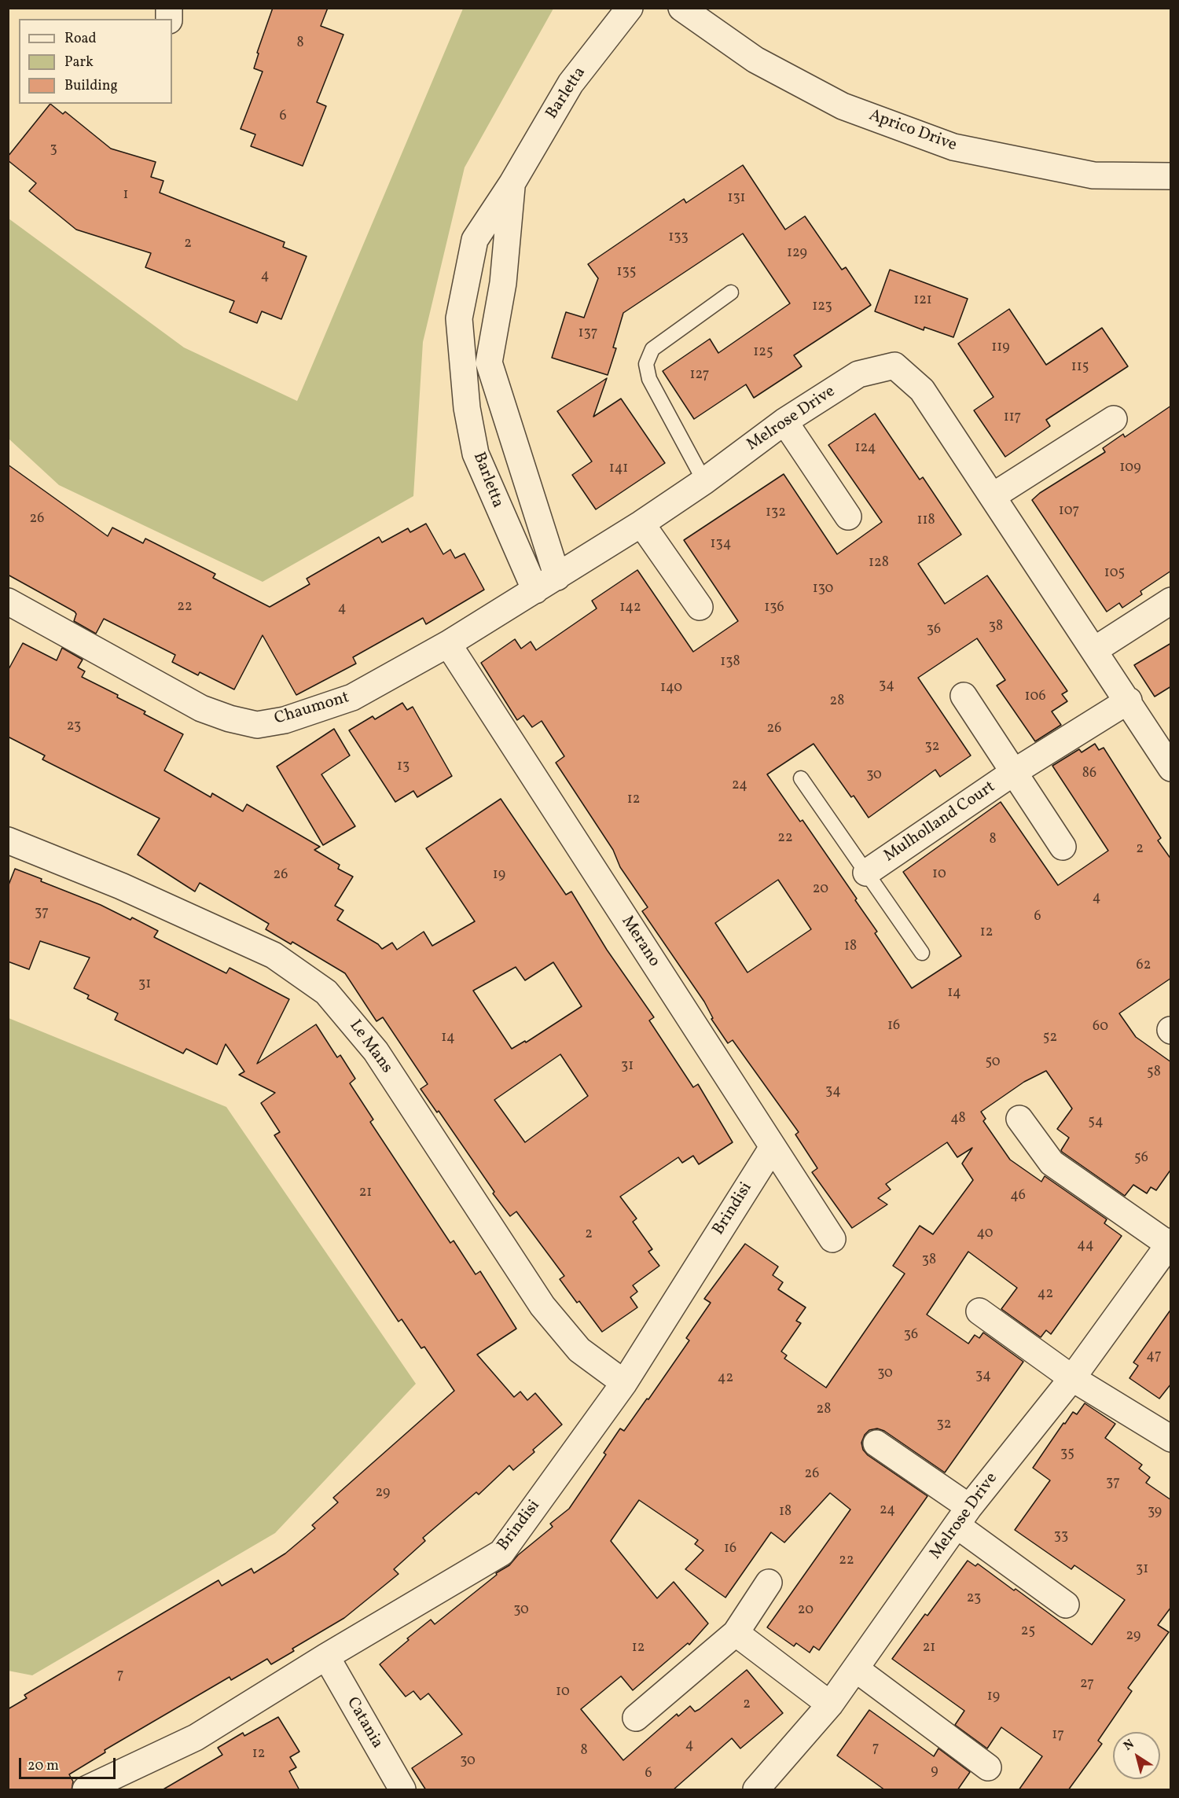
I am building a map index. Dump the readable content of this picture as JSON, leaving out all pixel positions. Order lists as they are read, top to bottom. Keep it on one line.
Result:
{"streets":{"street":["Barletta","Aprico Drive","Melrose Drive","Chaumont","Mulholland Court","Merano","Le Mans","Brindisi","Catania"]},"crossings":[["Barletta","Melrose Drive"],["Barletta","Chaumont"],["Melrose Drive","Chaumont"],["Melrose Drive","Mulholland Court"],["Chaumont","Merano"],["Merano","Brindisi"],["Le Mans","Brindisi"],["Brindisi","Catania"]],"house_numbers":["8","6","3","1","131","133","2","129","135","4","121","123","137","119","125","115","127","117","124","109","141","107","132","26","118","134","128","105","130","22","142","136","4","38","36","138","34","140","106","28","23","26","32","13","86","30","24","12","22","8","2","10","26","19","20","4","37","6","12","18","62","31","14","16","60","14","52","50","31","58","34","48","54","56","21","46","40","2","44","38","42","36","47","30","34","42","28","32","35","26","37","29","24","18","39","33","16","22","31","23","30","20","25","29","12","21","7","27","10","19","2","17","4","7","8","12","30","9","6"],"legend":["Road","Park","Building"],"scale_bar":"20 m","north":"top left"}
